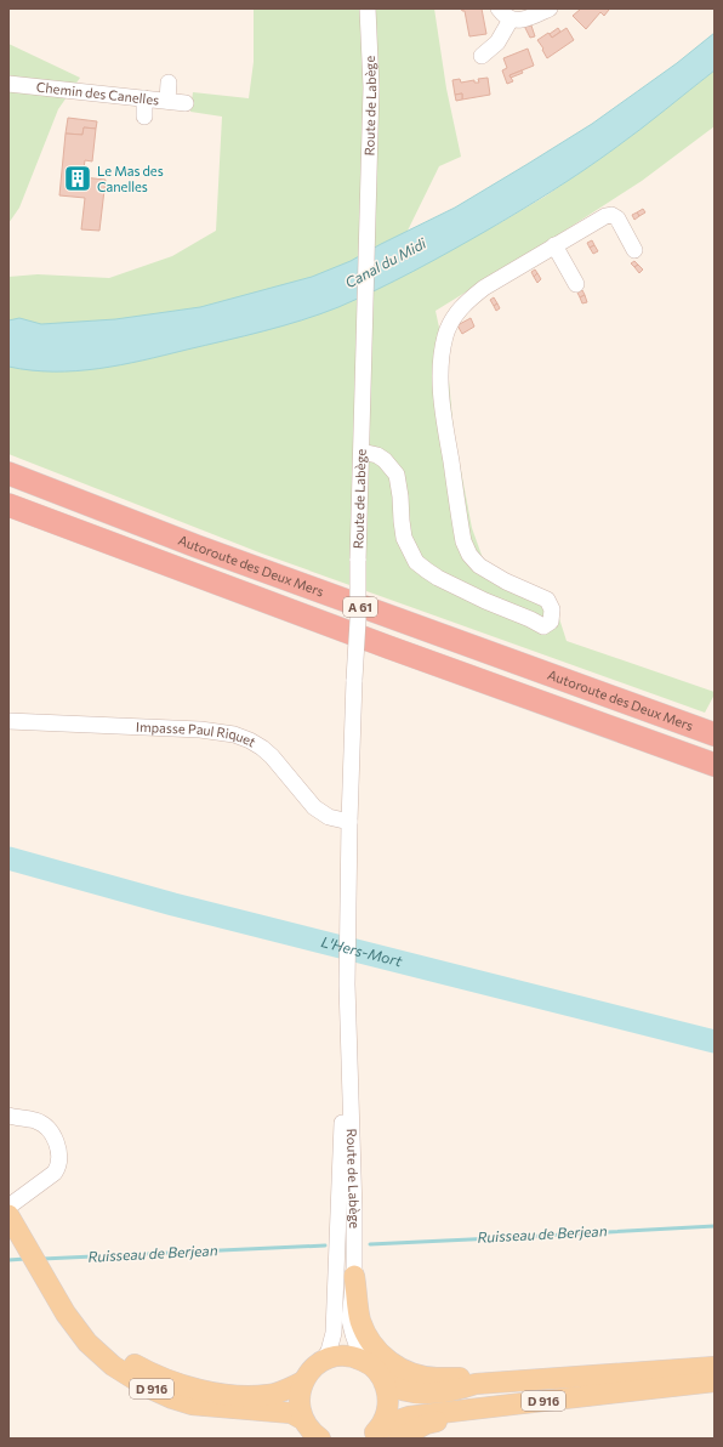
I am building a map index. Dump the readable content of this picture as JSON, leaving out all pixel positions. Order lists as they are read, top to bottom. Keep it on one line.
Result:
{"streets":{"highway":["Autoroute des Deux Mers","A 61"],"main road":["D 916"],"street":["Chemin des Canelles","Route de Labège","Impasse Paul Riquet"]},"crossings":[["Route de Labège","Impasse Paul Riquet"]],"water":["Canal du Midi","L'Hers-Mort","Ruisseau de Berjean"],"places":{"building":["Le Mas des Canelles"]}}
